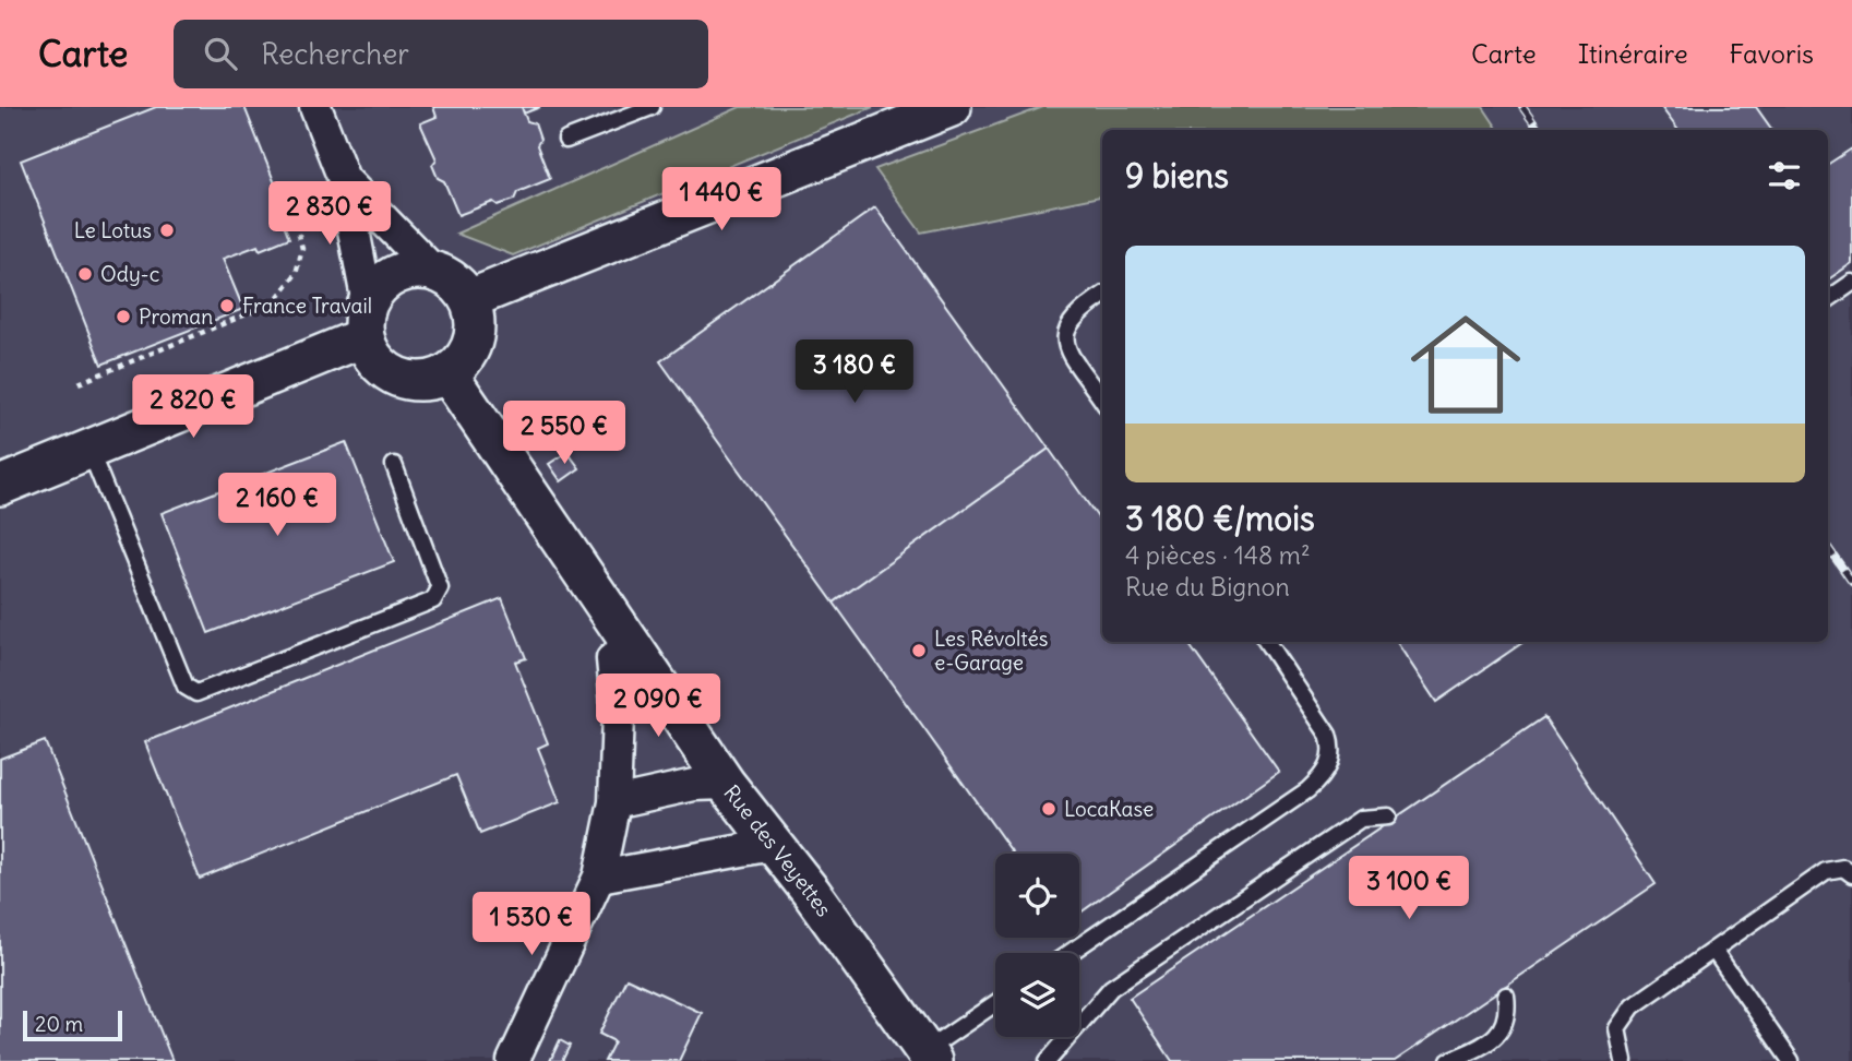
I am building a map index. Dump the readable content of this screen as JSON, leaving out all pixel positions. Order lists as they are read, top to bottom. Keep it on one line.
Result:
{"streets":{"street":["Rue des Veyettes"]},"places":["Le Lotus","Ody-c","France Travail","Proman","Les Révoltés e-Garage","LocaKase"],"scale_bar":"20 m","page":{"header":"Carte","search":"Rechercher","nav":["Carte","Itinéraire","Favoris"],"heading":"9 biens","price":["1 440 €","2 830 €","3 180 €","2 820 €","2 550 €","2 160 €","2 090 €","3 100 €","1 530 €"],"list":[{"name":"3 180 €/mois","note":"4 pièces · 148 m² · Rue du Bignon"}],"scale":"20 m"}}
